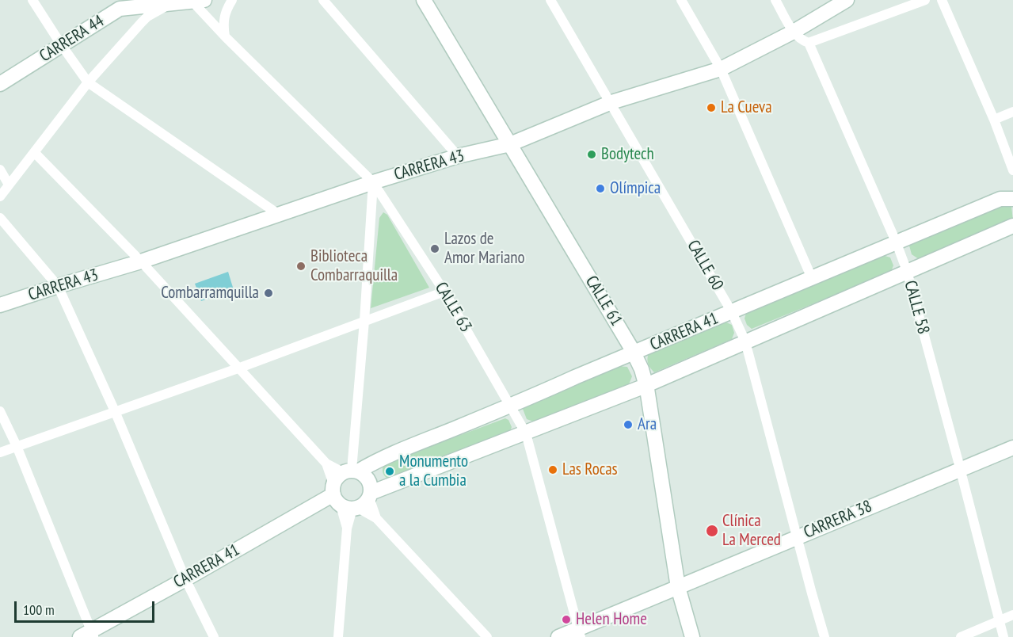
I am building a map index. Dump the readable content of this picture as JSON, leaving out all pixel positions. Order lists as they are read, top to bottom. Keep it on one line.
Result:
{"streets":{"street":["CARRERA 44","CARRERA 43","CALLE 60","CALLE 61","CALLE 63","CALLE 58","CARRERA 41","CARRERA 38"]},"crossings":[["CARRERA 44","CALLE 63"],["CARRERA 43","CALLE 60"],["CARRERA 43","CALLE 61"],["CARRERA 43","CALLE 63"],["CARRERA 43","CALLE 58"],["CALLE 60","CARRERA 41"],["CALLE 60","CARRERA 38"],["CALLE 61","CARRERA 41"],["CALLE 61","CARRERA 38"],["CALLE 63","CARRERA 41"],["CALLE 63","CARRERA 38"],["CALLE 58","CARRERA 41"],["CALLE 58","CARRERA 38"]],"places":["La Cueva","Bodytech","Olímpica","Lazos de Amor Mariano","Biblioteca Combarraquilla","Combarramquilla","Ara","Las Rocas","Monumento a la Cumbia","Clínica La Merced","Helen Home"],"scale_bar":"100 m"}
